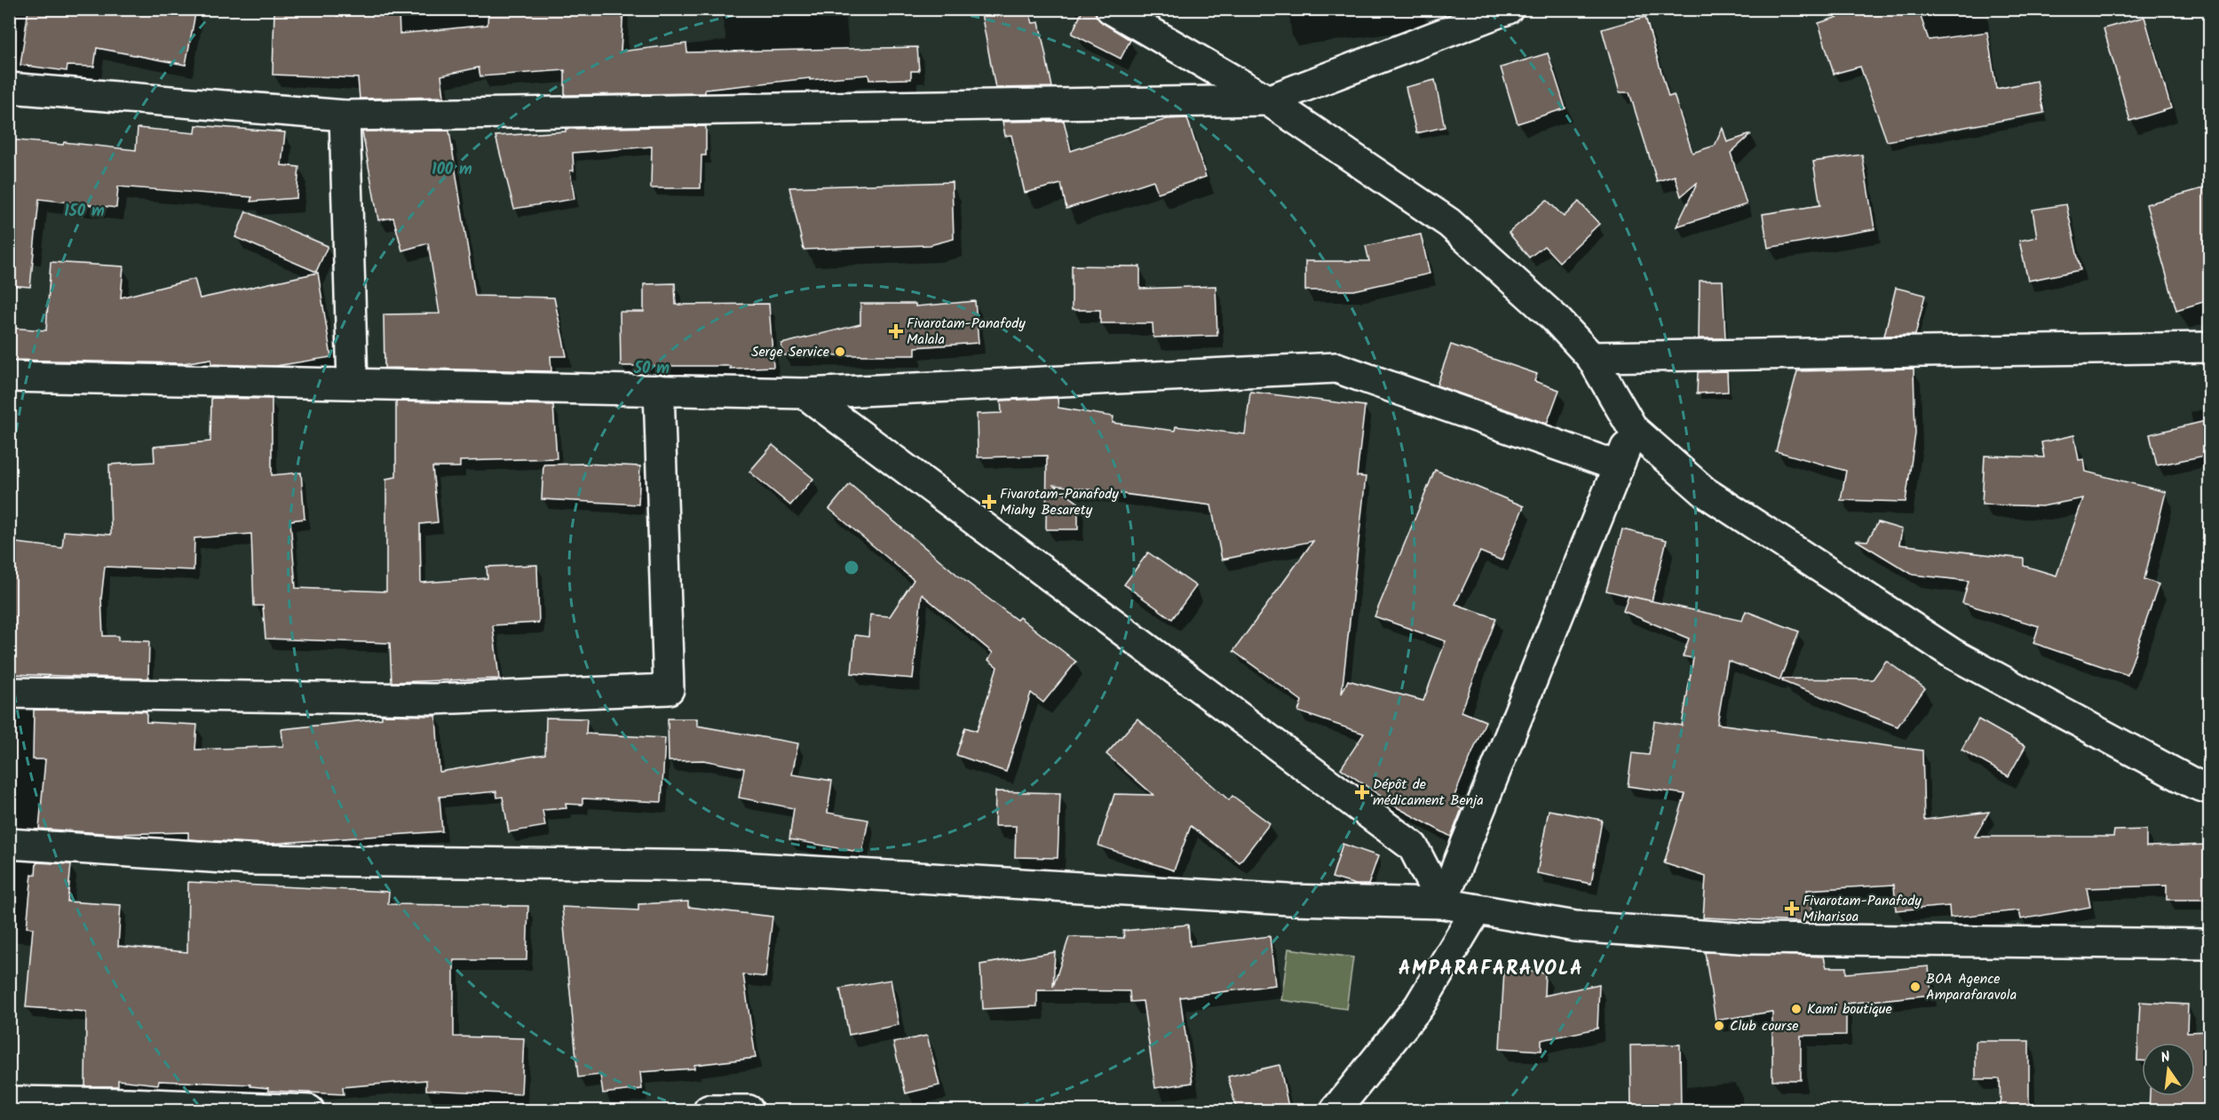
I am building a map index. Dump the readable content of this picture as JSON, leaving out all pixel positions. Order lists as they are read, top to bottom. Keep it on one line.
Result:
{"districts":["AMPARAFARAVOLA"],"places":{"health":["Fivarotam-Panafody Malala","Fivarotam-Panafody Miahy Besarety","Dépôt de médicament Benja","Fivarotam-Panafody Miharisoa"],"other":["Serge Service","BOA Agence Amparafaravola","Kami boutique","Club course"]},"north":"top","rings":["100 m","150 m","50 m"]}
